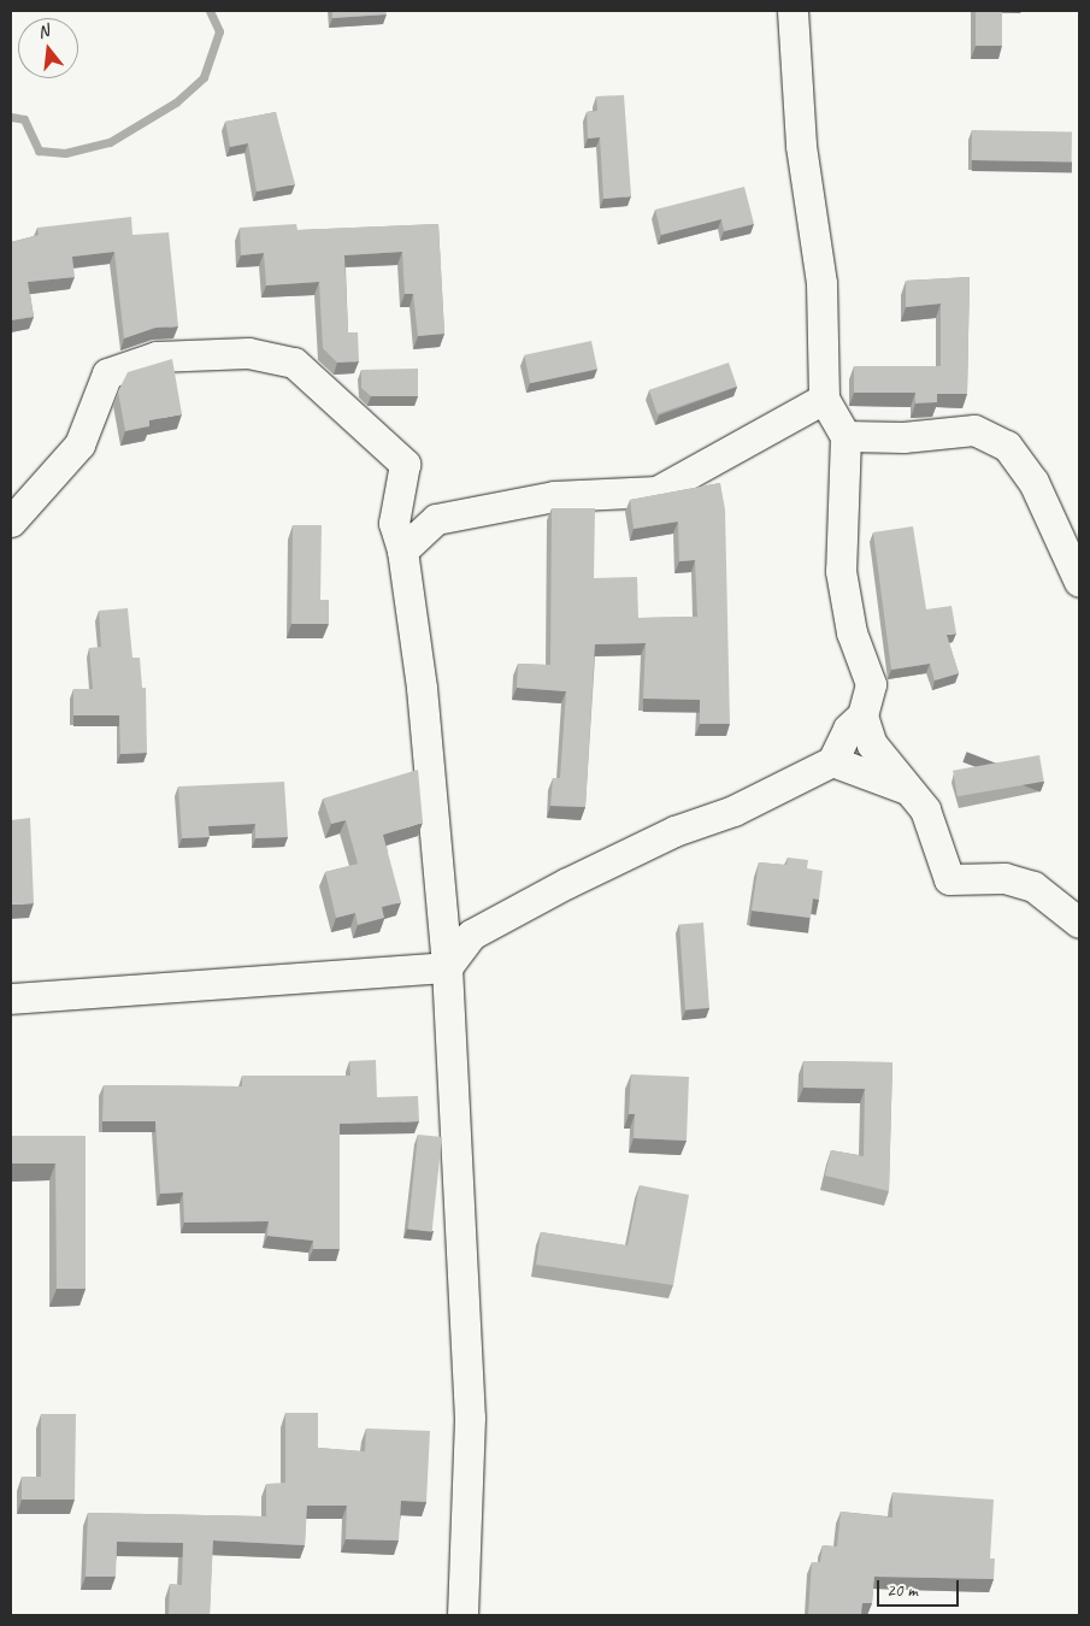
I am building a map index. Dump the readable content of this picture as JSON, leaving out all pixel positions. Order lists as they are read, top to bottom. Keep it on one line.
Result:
{"scale_bar":"20 m","north":"top"}
